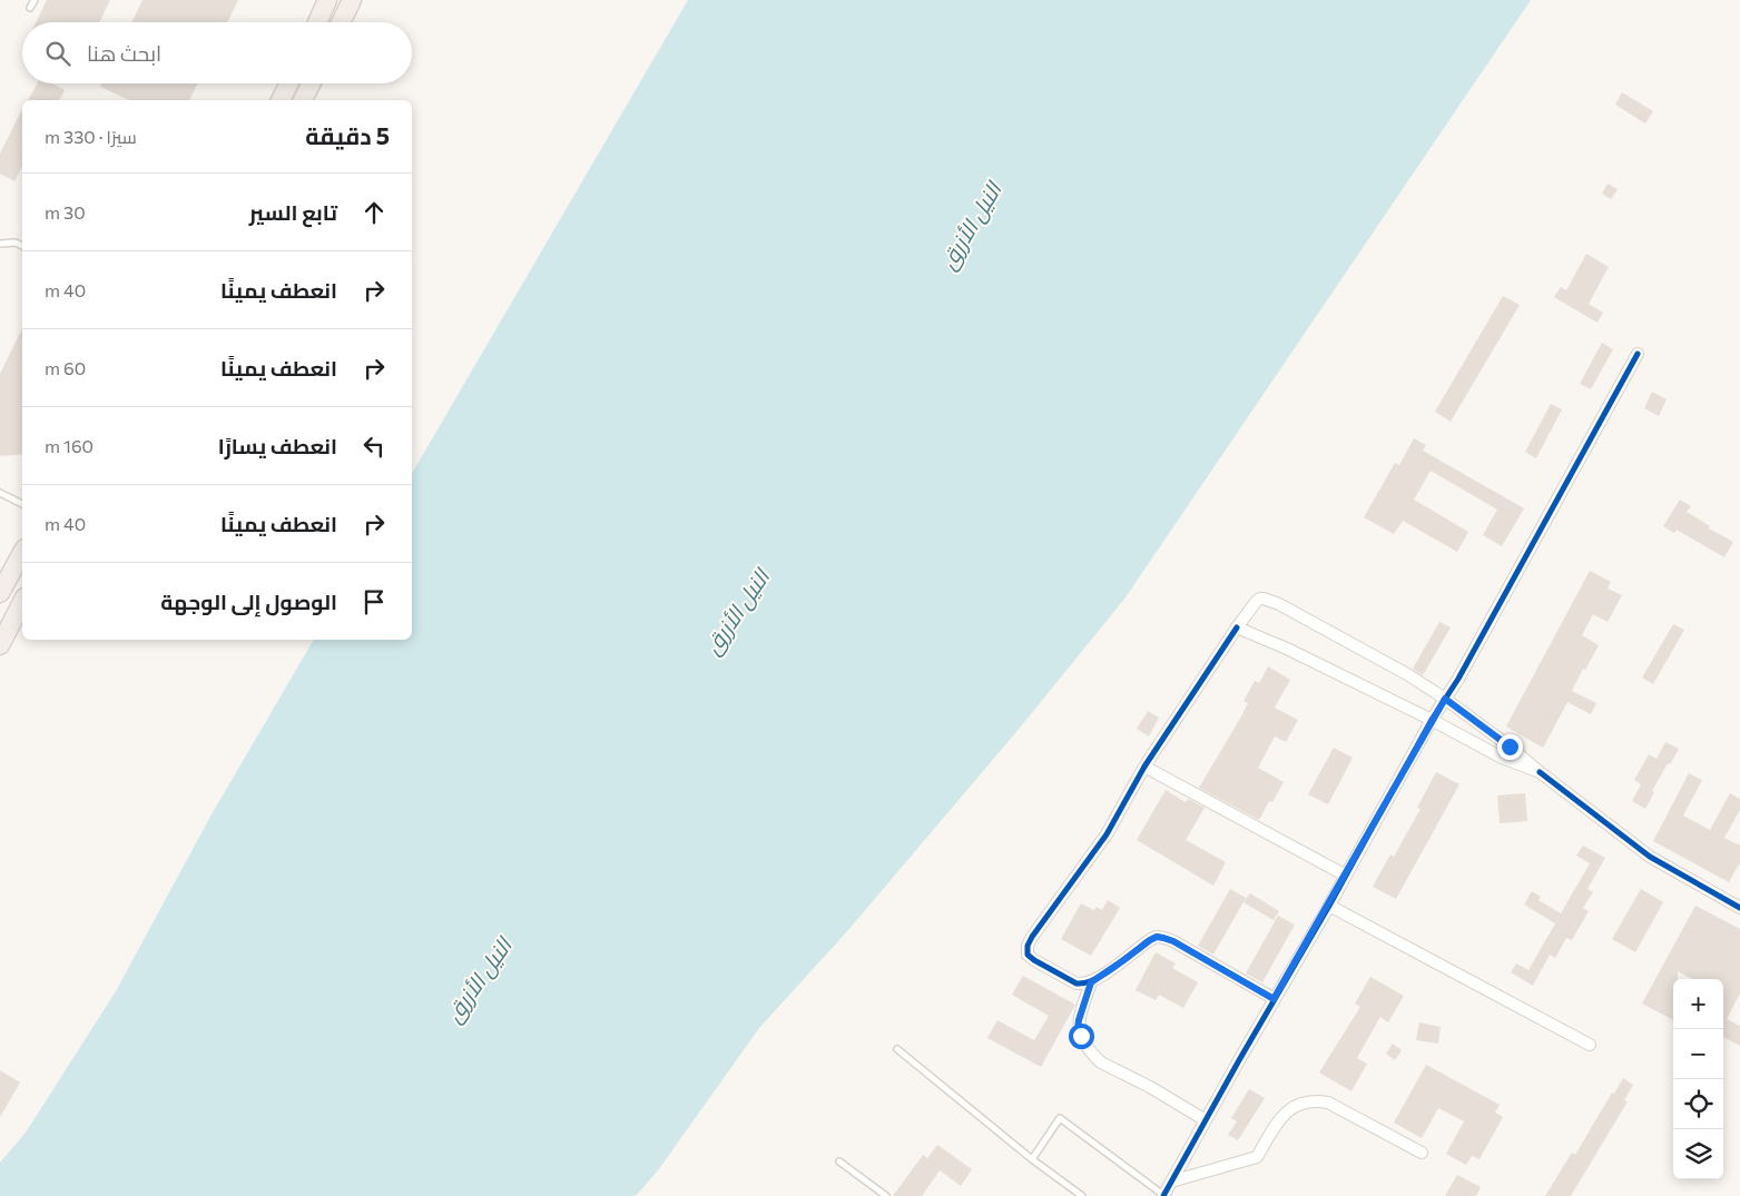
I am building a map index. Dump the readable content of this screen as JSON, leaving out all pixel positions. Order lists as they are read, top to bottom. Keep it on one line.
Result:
{"water":["النيل الأزرق"],"page":{"search":"ابحث هنا","heading":["5 دقيقة","سيرًا · 330 m"],"list":[["تابع السير","30 m"],["انعطف يمينًا","40 m"],["انعطف يمينًا","60 m"],["انعطف يسارًا","160 m"],["انعطف يمينًا","40 m"],"الوصول إلى الوجهة"],"map_buttons":["+","−"]}}
